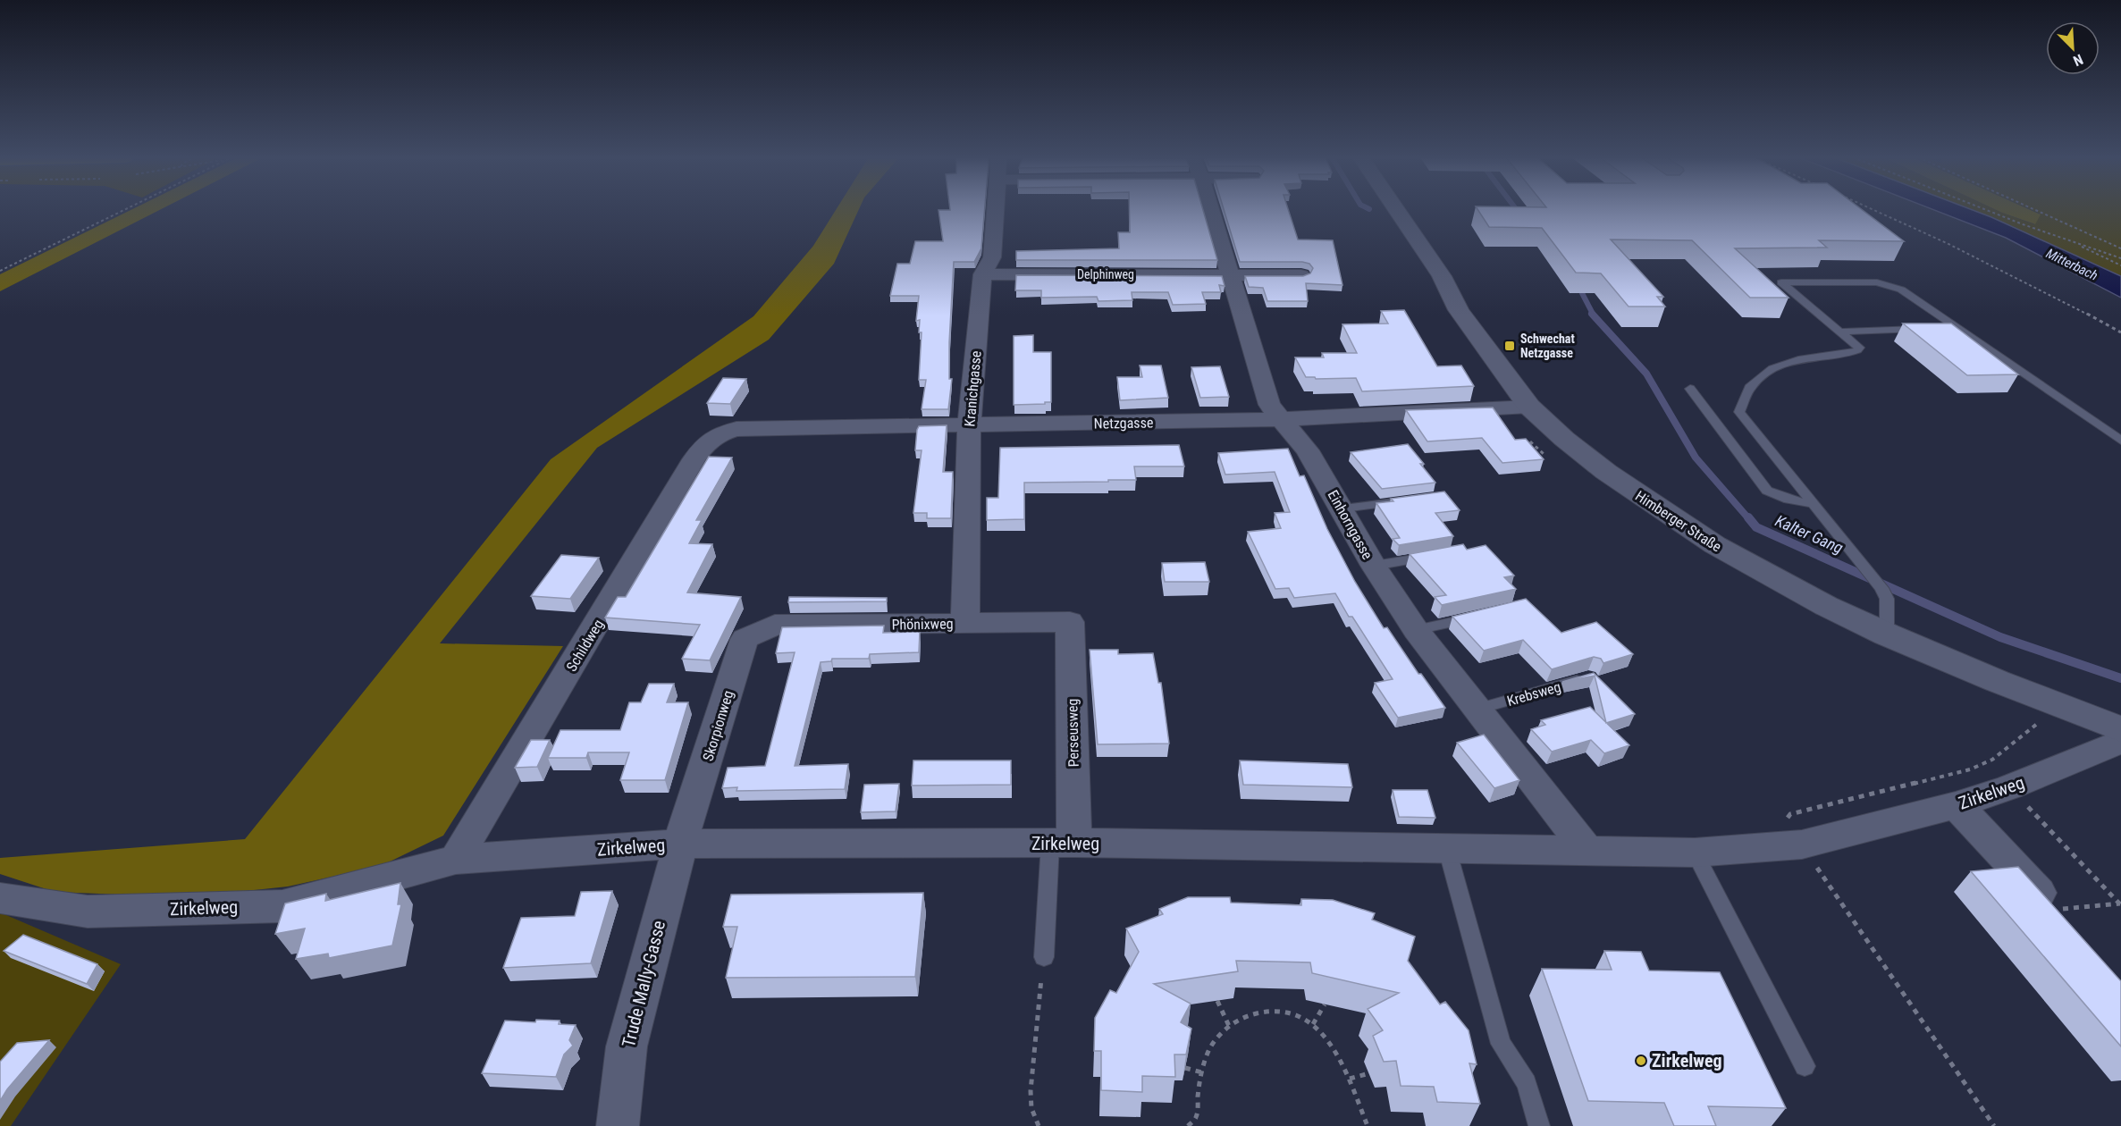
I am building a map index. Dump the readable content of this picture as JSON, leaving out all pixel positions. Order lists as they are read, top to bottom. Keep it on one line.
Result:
{"streets":{"main road":["Himberger Straße"],"street":["Delphinweg","Kranichgasse","Netzgasse","Einhorngasse","Phönixweg","Schildweg","Skorpionweg","Perseusweg","Zirkelweg","Trude Mally-Gasse"],"lane":["Krebsweg"]},"crossings":[["Delphinweg","Kranichgasse"],["Delphinweg","Einhorngasse"],["Kranichgasse","Netzgasse"],["Kranichgasse","Phönixweg"],["Netzgasse","Himberger Straße"],["Netzgasse","Einhorngasse"],["Netzgasse","Schildweg"],["Einhorngasse","Krebsweg"],["Einhorngasse","Zirkelweg"],["Phönixweg","Skorpionweg"],["Phönixweg","Perseusweg"],["Schildweg","Zirkelweg"],["Skorpionweg","Zirkelweg"],["Skorpionweg","Trude Mally-Gasse"],["Perseusweg","Zirkelweg"],["Zirkelweg","Trude Mally-Gasse"]],"water":["Mitterbach","Kalter Gang"],"places":{"transit":["Schwechat Netzgasse"],"other":["Zirkelweg"]},"north":"bottom right"}
